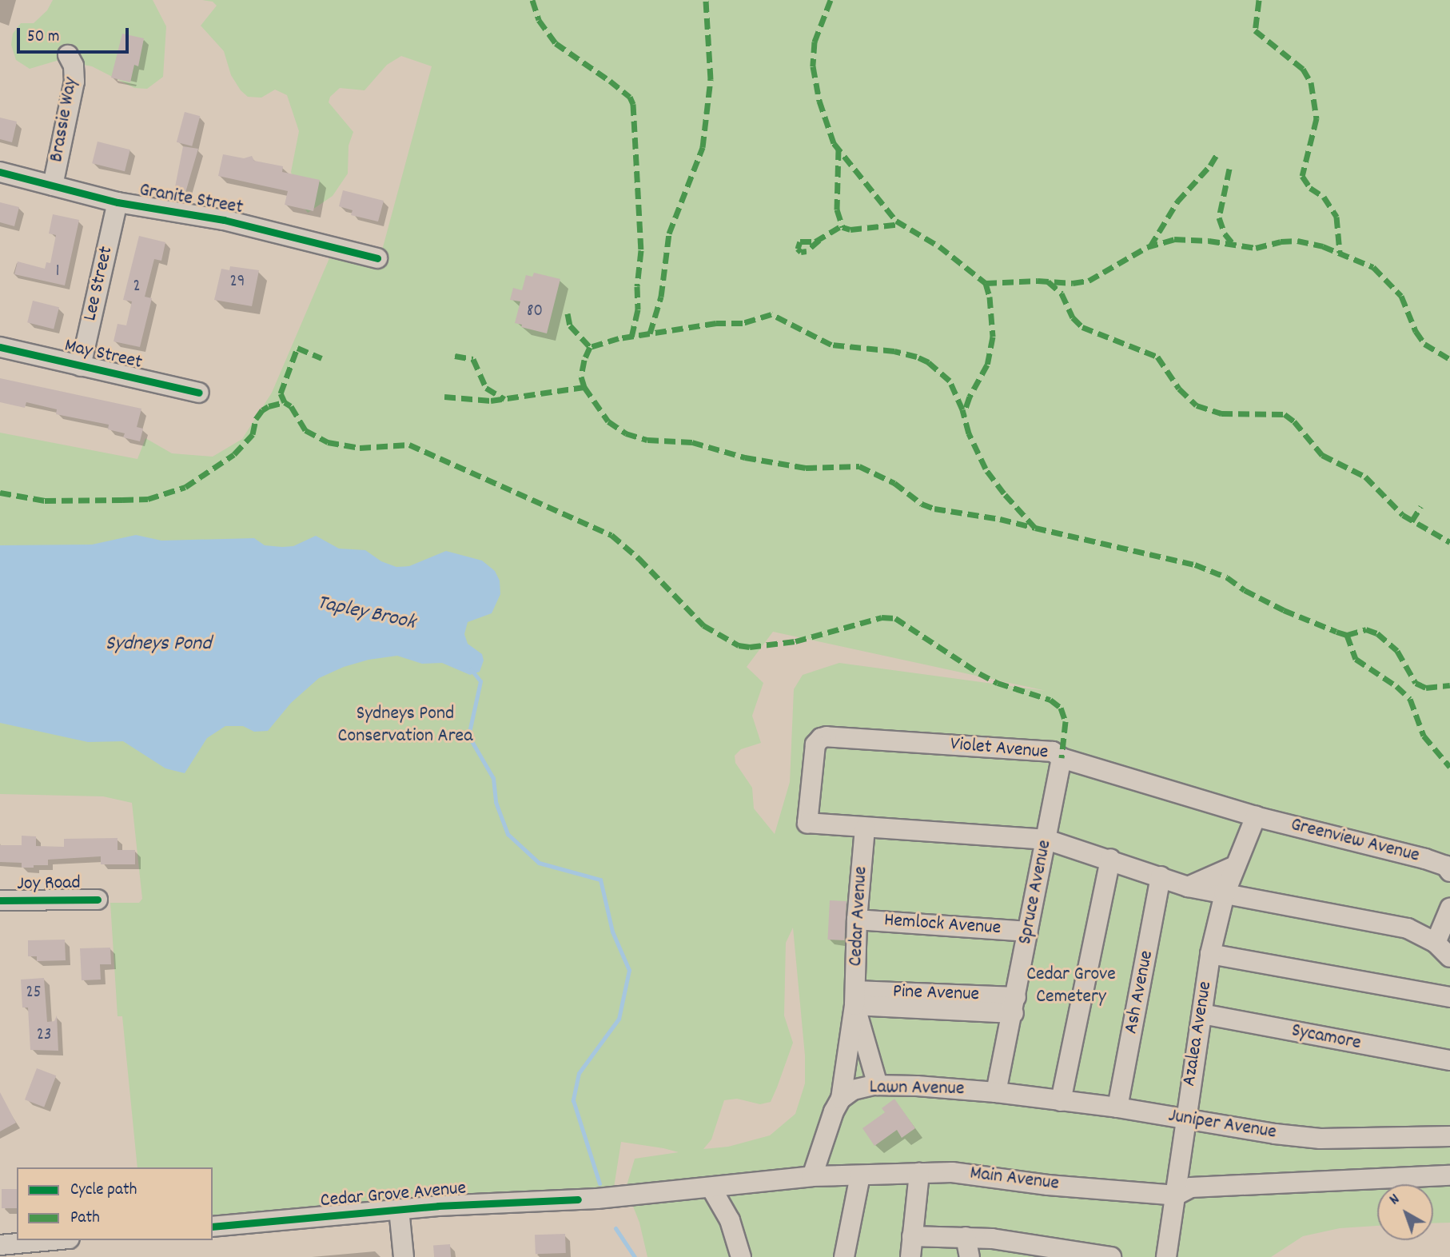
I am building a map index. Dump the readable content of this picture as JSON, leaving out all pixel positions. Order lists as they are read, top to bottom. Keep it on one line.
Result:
{"streets":{"street":["Brassie Way","Granite Street","Lee Street","May Street","Violet Avenue","Greenview Avenue","Joy Road","Spruce Avenue","Cedar Avenue","Hemlock Avenue","Ash Avenue","Pine Avenue","Azalea Avenue","Sycamore","Lawn Avenue","Juniper Avenue","Main Avenue","Cedar Grove Avenue"]},"crossings":[["Brassie Way","Granite Street"],["Granite Street","Lee Street"],["Lee Street","May Street"],["Violet Avenue","Greenview Avenue"],["Violet Avenue","Spruce Avenue"],["Violet Avenue","Cedar Avenue"],["Violet Avenue","Azalea Avenue"],["Greenview Avenue","Azalea Avenue"],["Spruce Avenue","Hemlock Avenue"],["Spruce Avenue","Pine Avenue"],["Spruce Avenue","Lawn Avenue"],["Spruce Avenue","Juniper Avenue"],["Cedar Avenue","Hemlock Avenue"],["Cedar Avenue","Pine Avenue"],["Cedar Avenue","Lawn Avenue"],["Cedar Avenue","Main Avenue"],["Ash Avenue","Juniper Avenue"],["Azalea Avenue","Sycamore"],["Azalea Avenue","Juniper Avenue"],["Azalea Avenue","Main Avenue"],["Lawn Avenue","Juniper Avenue"],["Main Avenue","Cedar Grove Avenue"]],"water":["Tapley Brook","Sydneys Pond"],"parks":["Sydneys Pond Conservation Area","Cedar Grove Cemetery"],"house_numbers":["1","29","2","80","25","23"],"legend":["Cycle path","Path"],"scale_bar":"50 m","north":"top left"}
